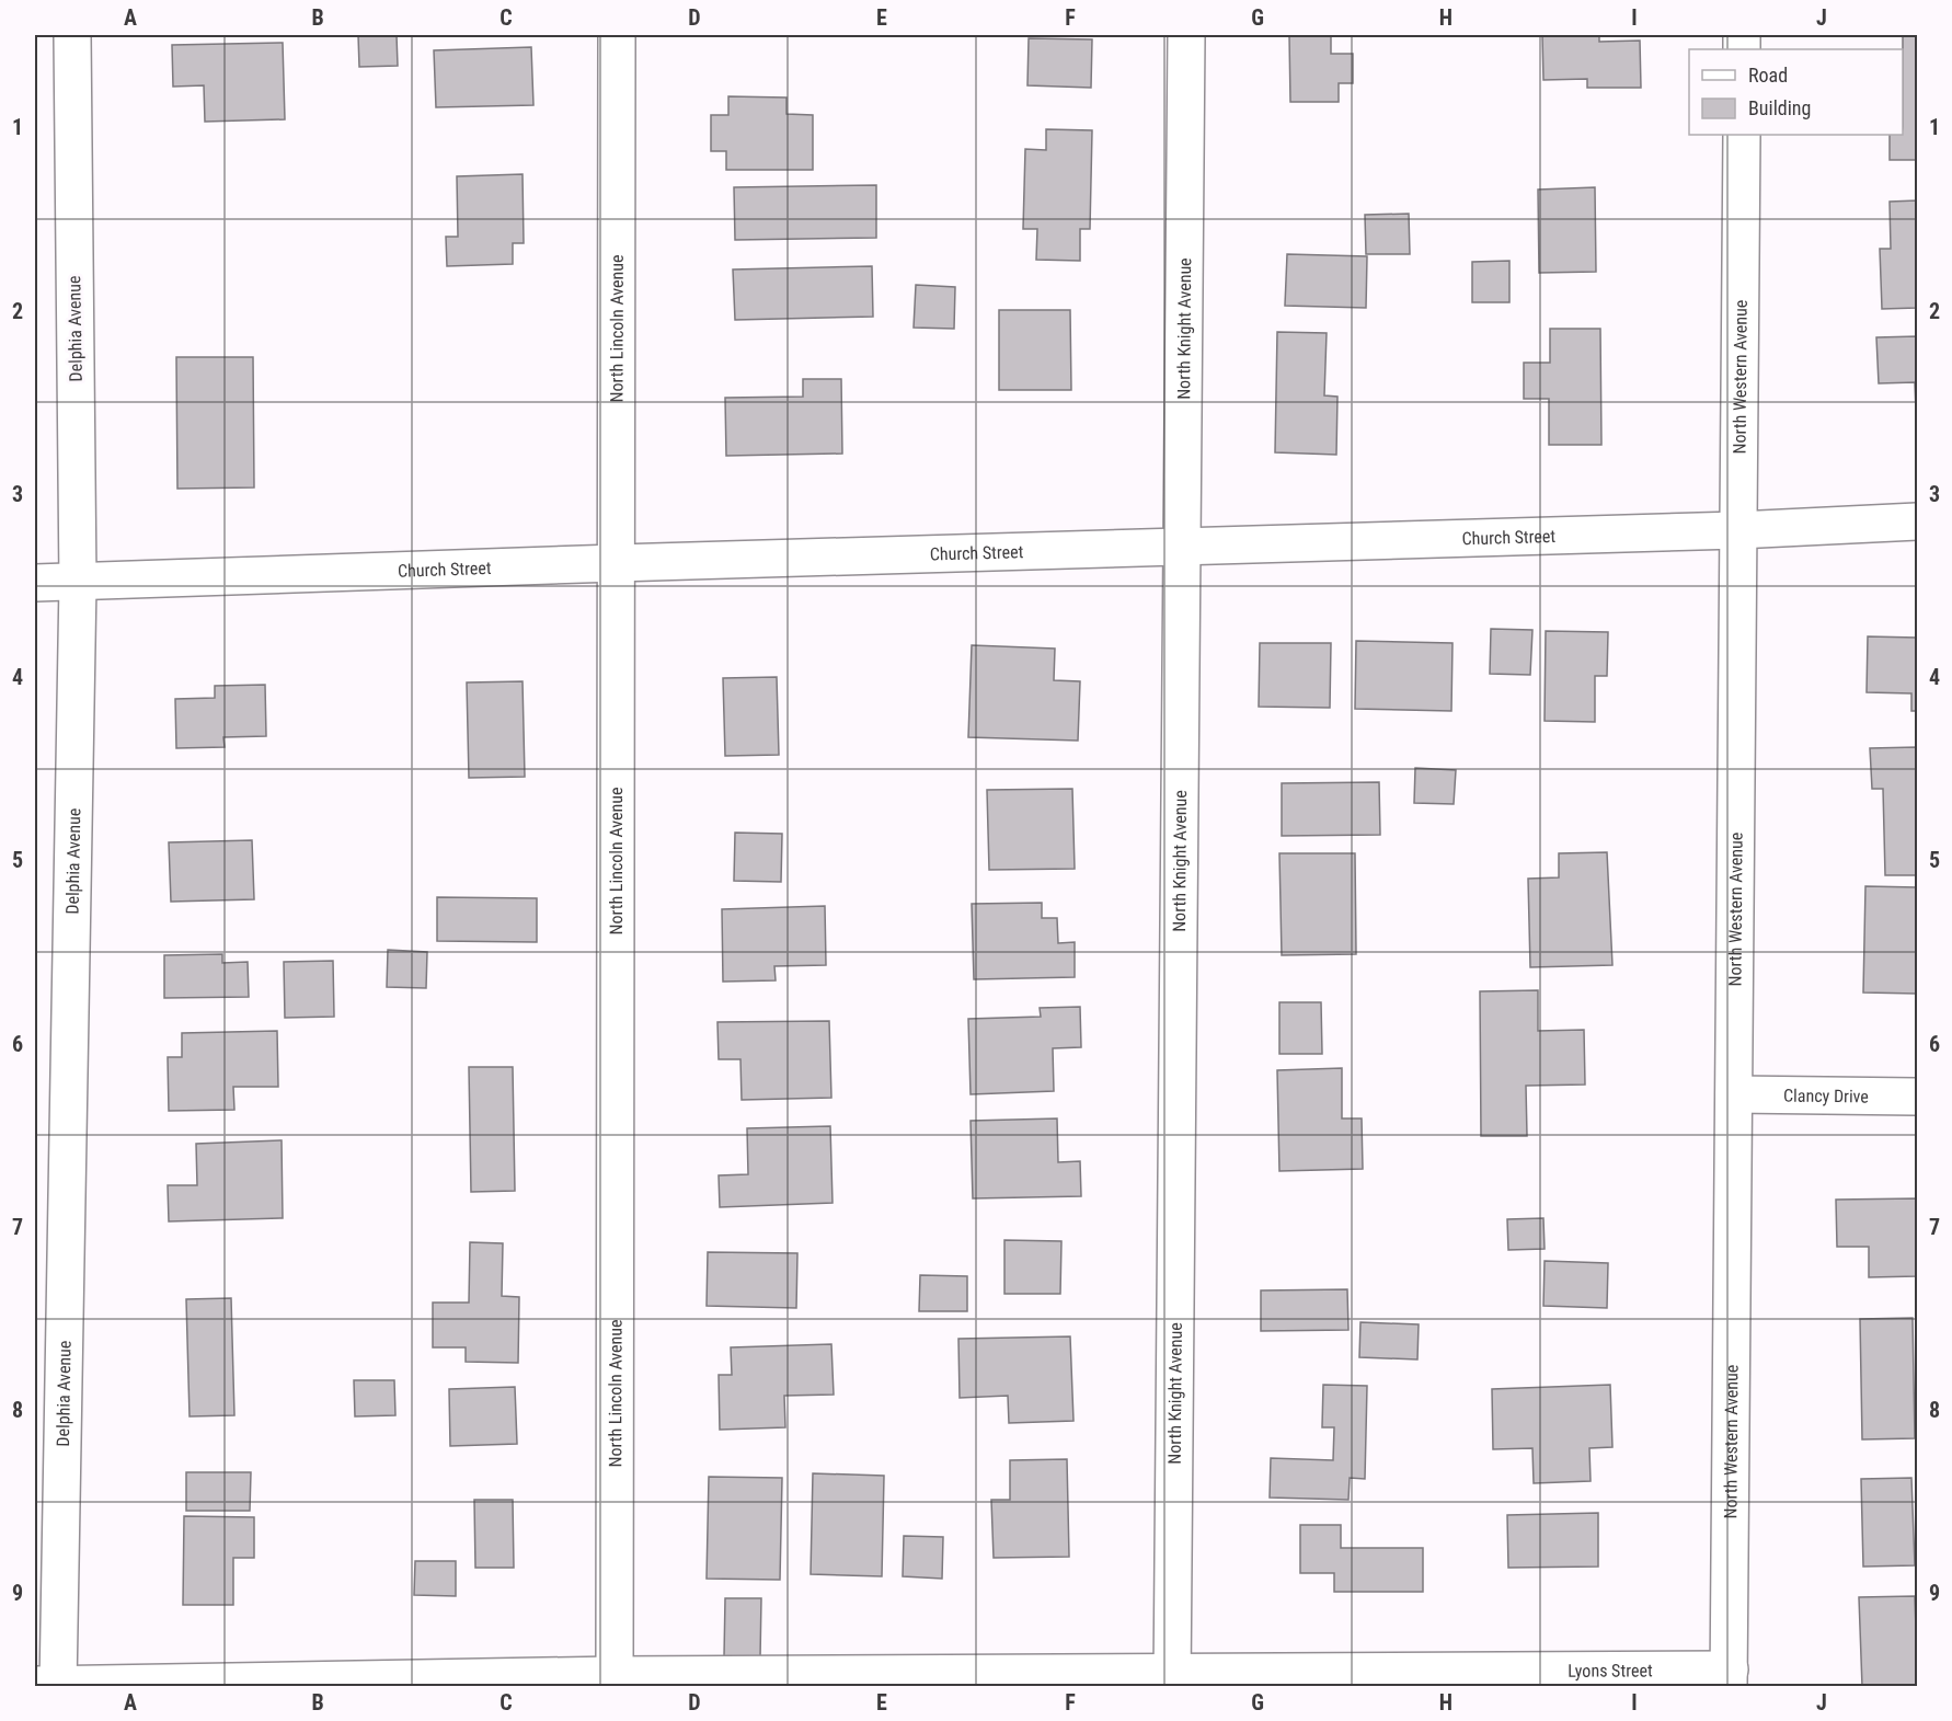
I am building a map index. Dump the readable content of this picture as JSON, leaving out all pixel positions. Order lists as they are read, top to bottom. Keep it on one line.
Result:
{"streets":{"street":["Delphia Avenue","North Lincoln Avenue","North Knight Avenue","North Western Avenue","Church Street","Clancy Drive","Lyons Street"]},"crossings":[["Delphia Avenue","Church Street"],["Delphia Avenue","Lyons Street"],["North Lincoln Avenue","Church Street"],["North Lincoln Avenue","Lyons Street"],["North Knight Avenue","Church Street"],["North Knight Avenue","Lyons Street"],["North Western Avenue","Church Street"],["North Western Avenue","Clancy Drive"],["North Western Avenue","Lyons Street"]],"legend":["Road","Building"],"grid":{"columns":["A","B","C","D","E","F","G","H","I","J"],"rows":["1","2","3","4","5","6","7","8","9"]}}
